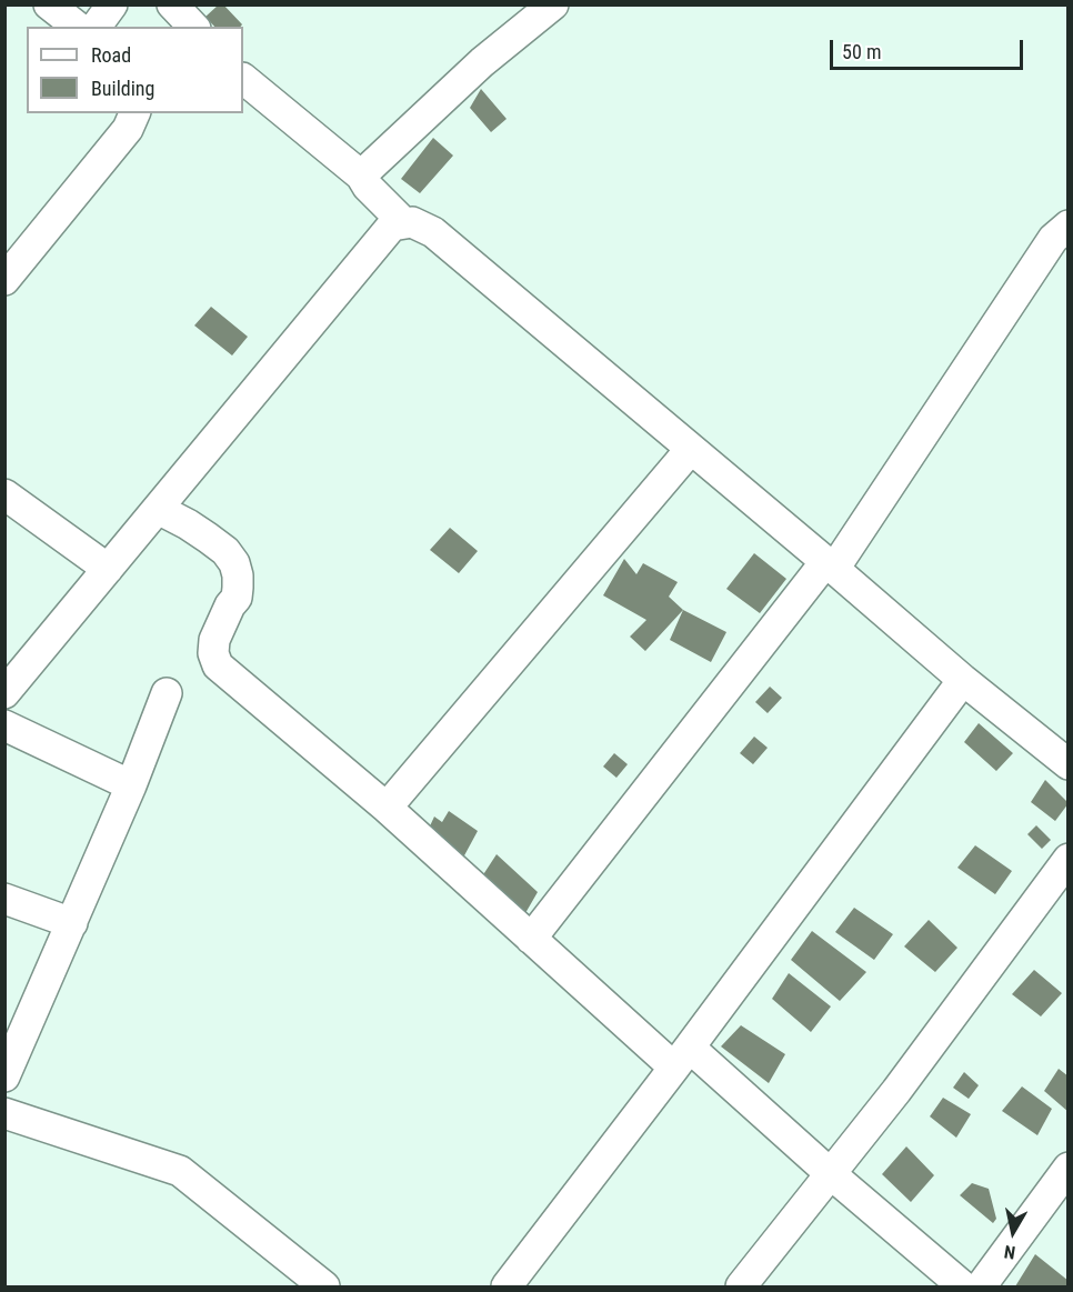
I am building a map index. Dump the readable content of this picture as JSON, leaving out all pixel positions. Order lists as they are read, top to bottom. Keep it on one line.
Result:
{"legend":["Road","Building"],"scale_bar":"50 m","north":"bottom"}
